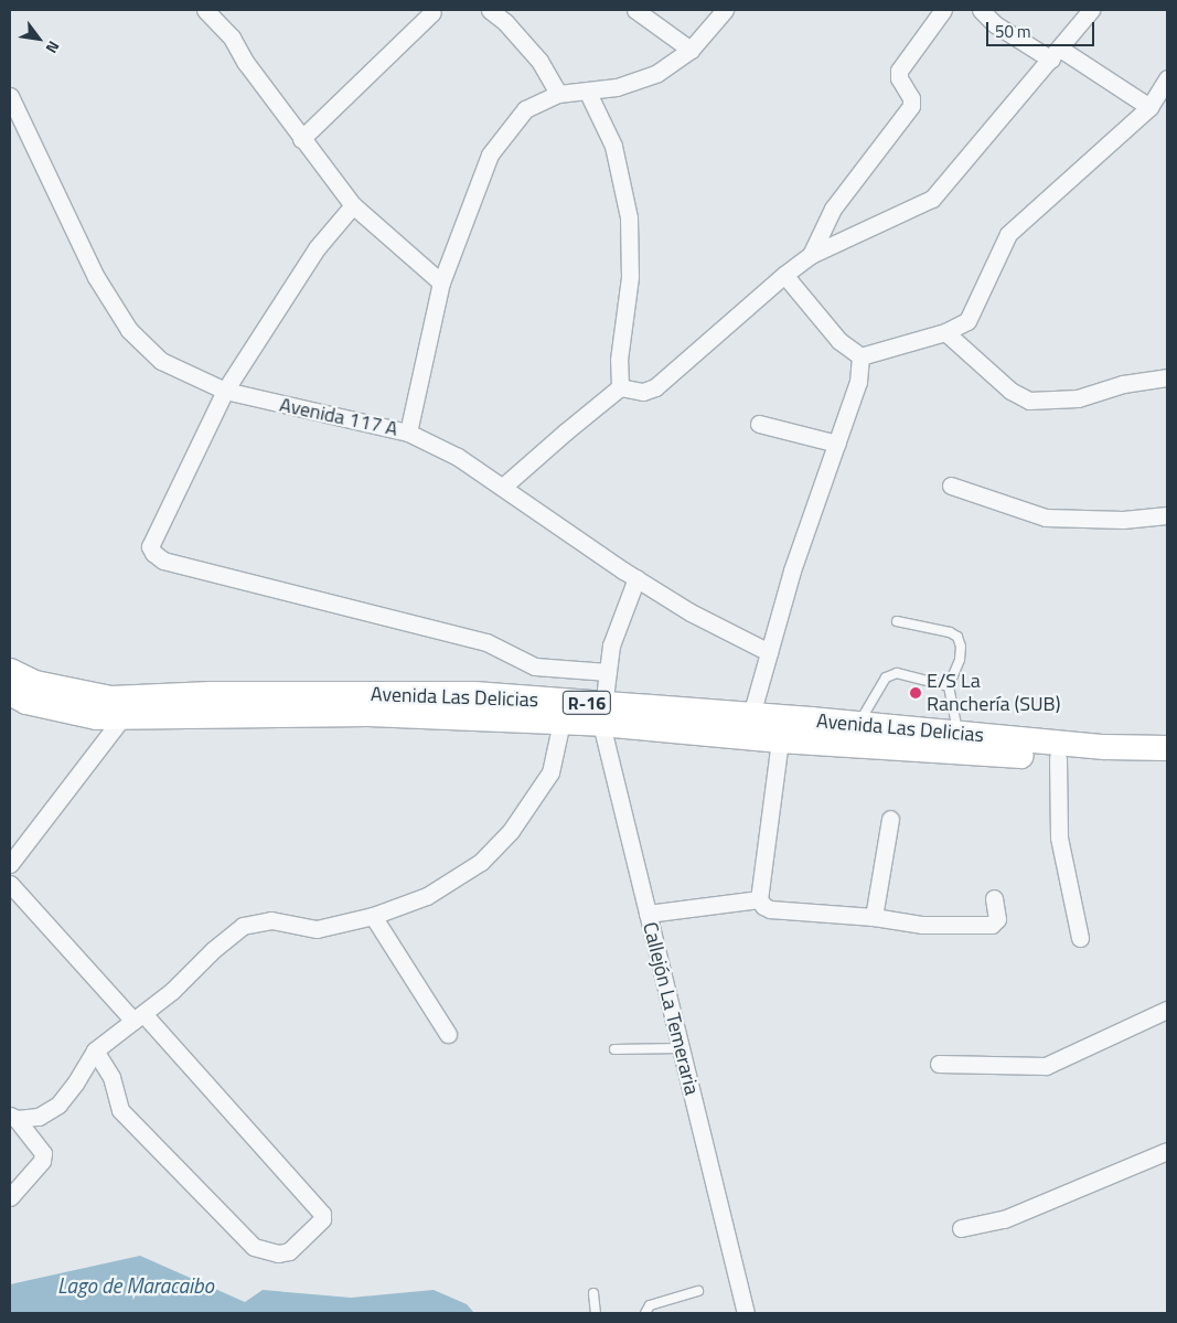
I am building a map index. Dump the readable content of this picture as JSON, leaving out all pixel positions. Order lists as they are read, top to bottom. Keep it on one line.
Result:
{"streets":{"main road":["Avenida Las Delicias","R-16"],"street":["Avenida 117 A","Callejón La Temeraria"]},"crossings":[["Avenida Las Delicias","Callejón La Temeraria"]],"water":["Lago de Maracaibo"],"places":["E/S La Ranchería (SUB)"],"scale_bar":"50 m","north":"bottom right"}
